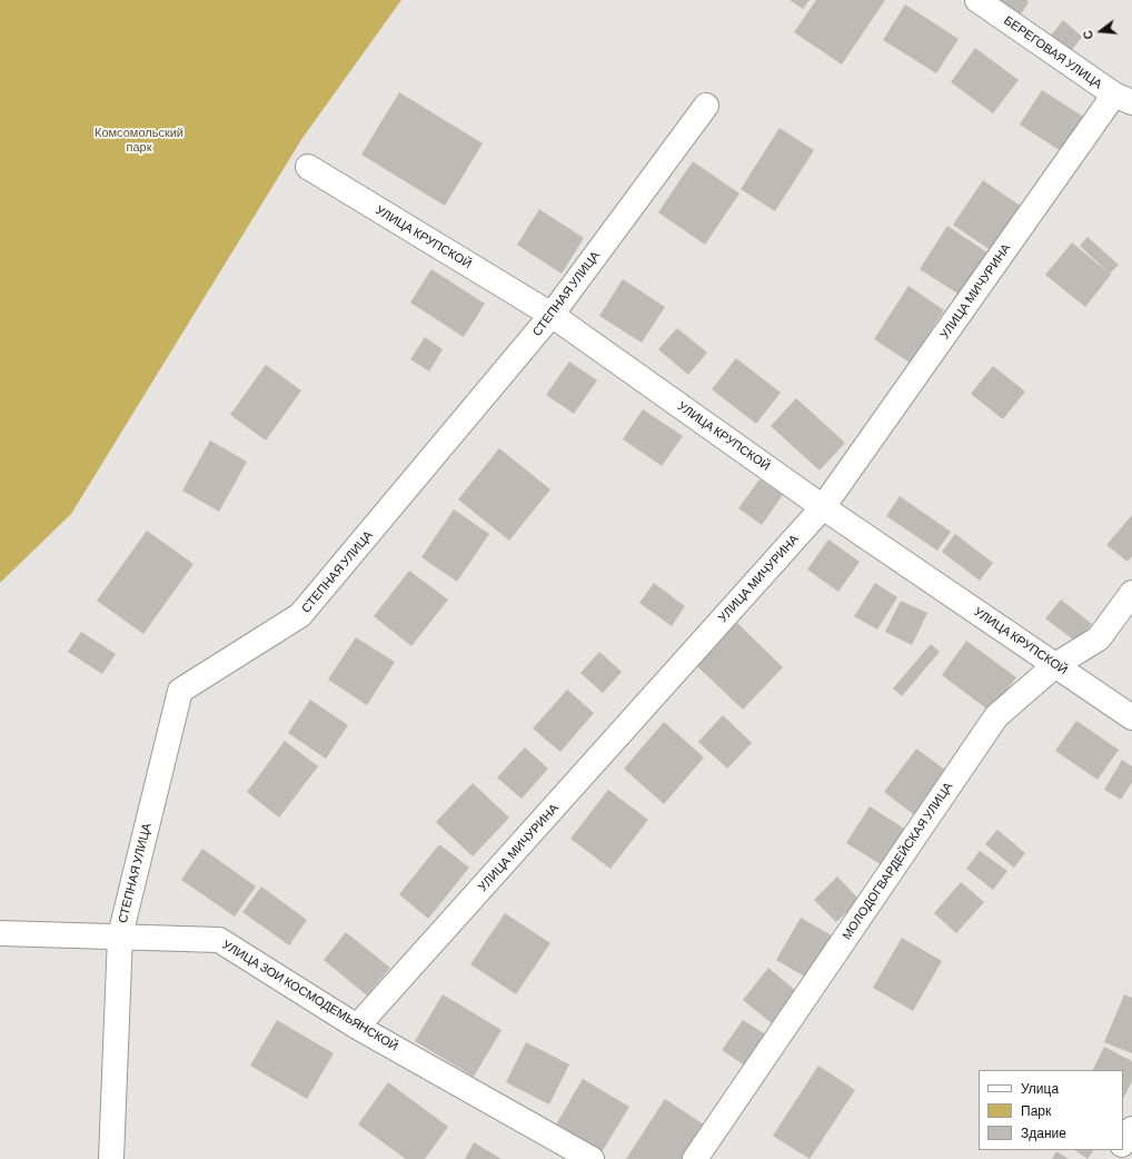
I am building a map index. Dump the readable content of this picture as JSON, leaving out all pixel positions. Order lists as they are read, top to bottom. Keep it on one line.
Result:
{"streets":{"street":["БЕРЕГОВАЯ УЛИЦА","УЛИЦА КРУПСКОЙ","УЛИЦА МИЧУРИНА","СТЕПНАЯ УЛИЦА","МОЛОДОГВАРДЕЙСКАЯ УЛИЦА","УЛИЦА ЗОИ КОСМОДЕМЬЯНСКОЙ"]},"crossings":[["БЕРЕГОВАЯ УЛИЦА","УЛИЦА МИЧУРИНА"],["УЛИЦА КРУПСКОЙ","УЛИЦА МИЧУРИНА"],["УЛИЦА КРУПСКОЙ","СТЕПНАЯ УЛИЦА"],["УЛИЦА КРУПСКОЙ","МОЛОДОГВАРДЕЙСКАЯ УЛИЦА"],["УЛИЦА МИЧУРИНА","УЛИЦА ЗОИ КОСМОДЕМЬЯНСКОЙ"],["СТЕПНАЯ УЛИЦА","УЛИЦА ЗОИ КОСМОДЕМЬЯНСКОЙ"]],"parks":["Комсомольский парк"],"legend":["Улица","Парк","Здание"],"north":"left"}
